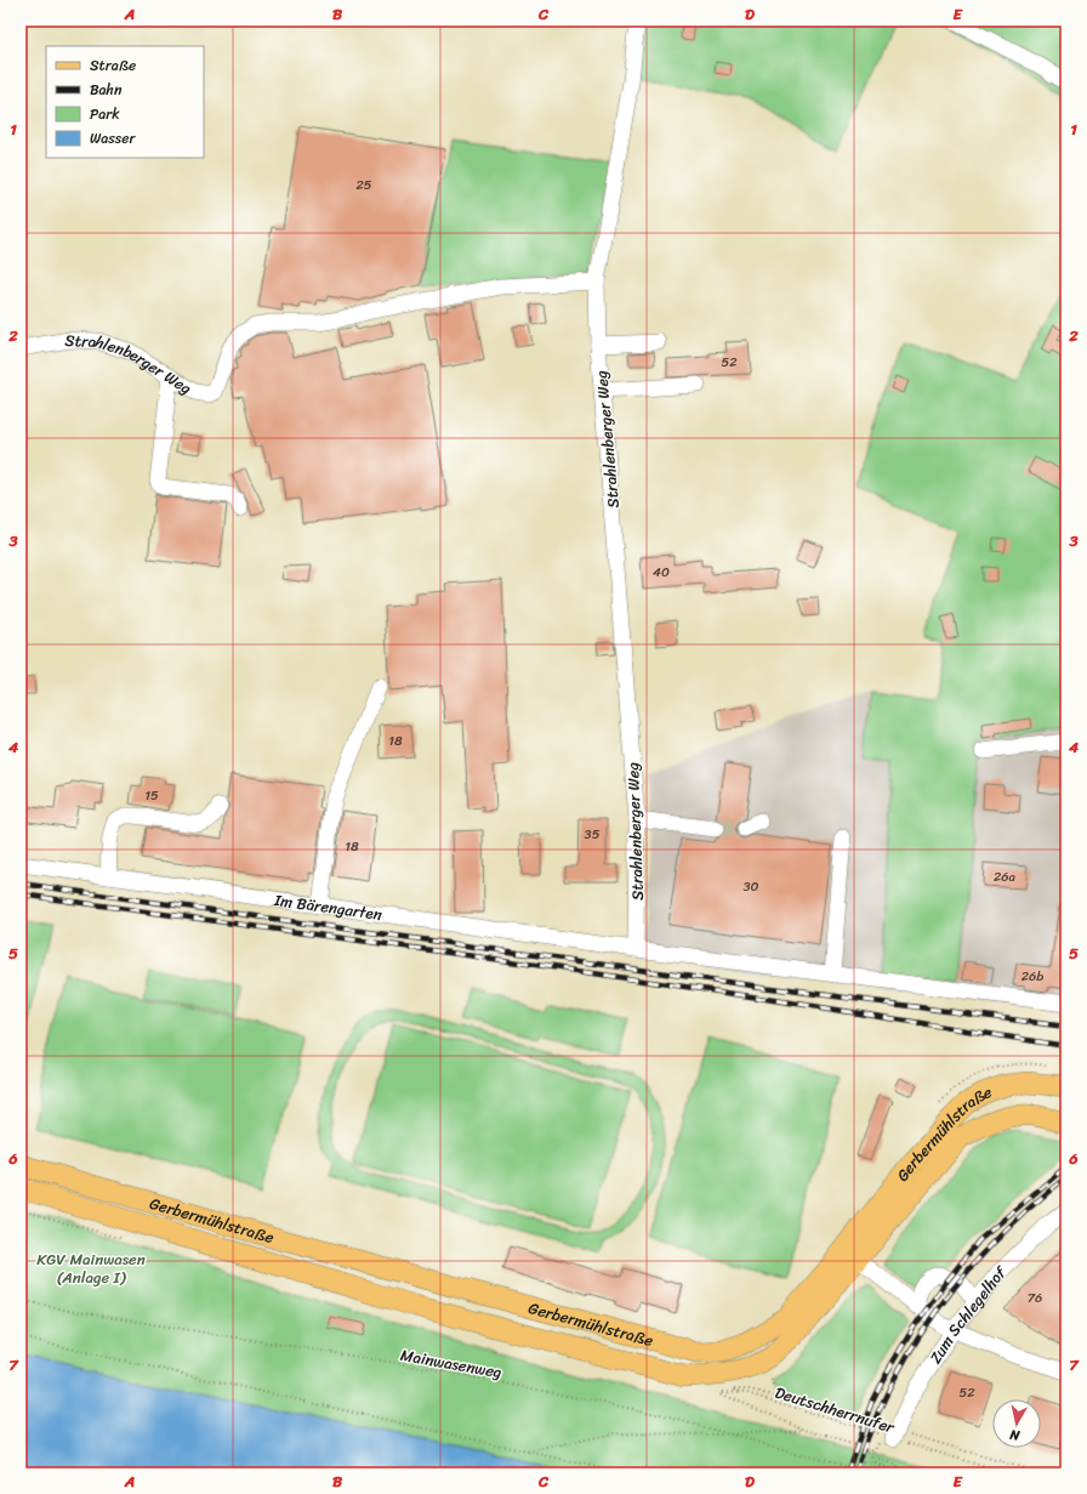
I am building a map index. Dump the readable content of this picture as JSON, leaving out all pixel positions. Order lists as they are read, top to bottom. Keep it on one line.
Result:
{"streets":{"main road":["Gerbermühlstraße"],"street":["Strahlenberger Weg","Im Bärengarten","Zum Schlegelhof"],"path":["Mainwasenweg","Deutschherrnufer"]},"crossings":[["Strahlenberger Weg","Im Bärengarten"],["Zum Schlegelhof","Deutschherrnufer"]],"parks":["KGV Mainwasen (Anlage I)"],"house_numbers":["25","52","40","18","15","35","18","26a","30","26b","76","52"],"legend":["Straße","Bahn","Park","Wasser"],"north":"bottom","grid":{"columns":["A","B","C","D","E"],"rows":["1","2","3","4","5","6","7"]}}
